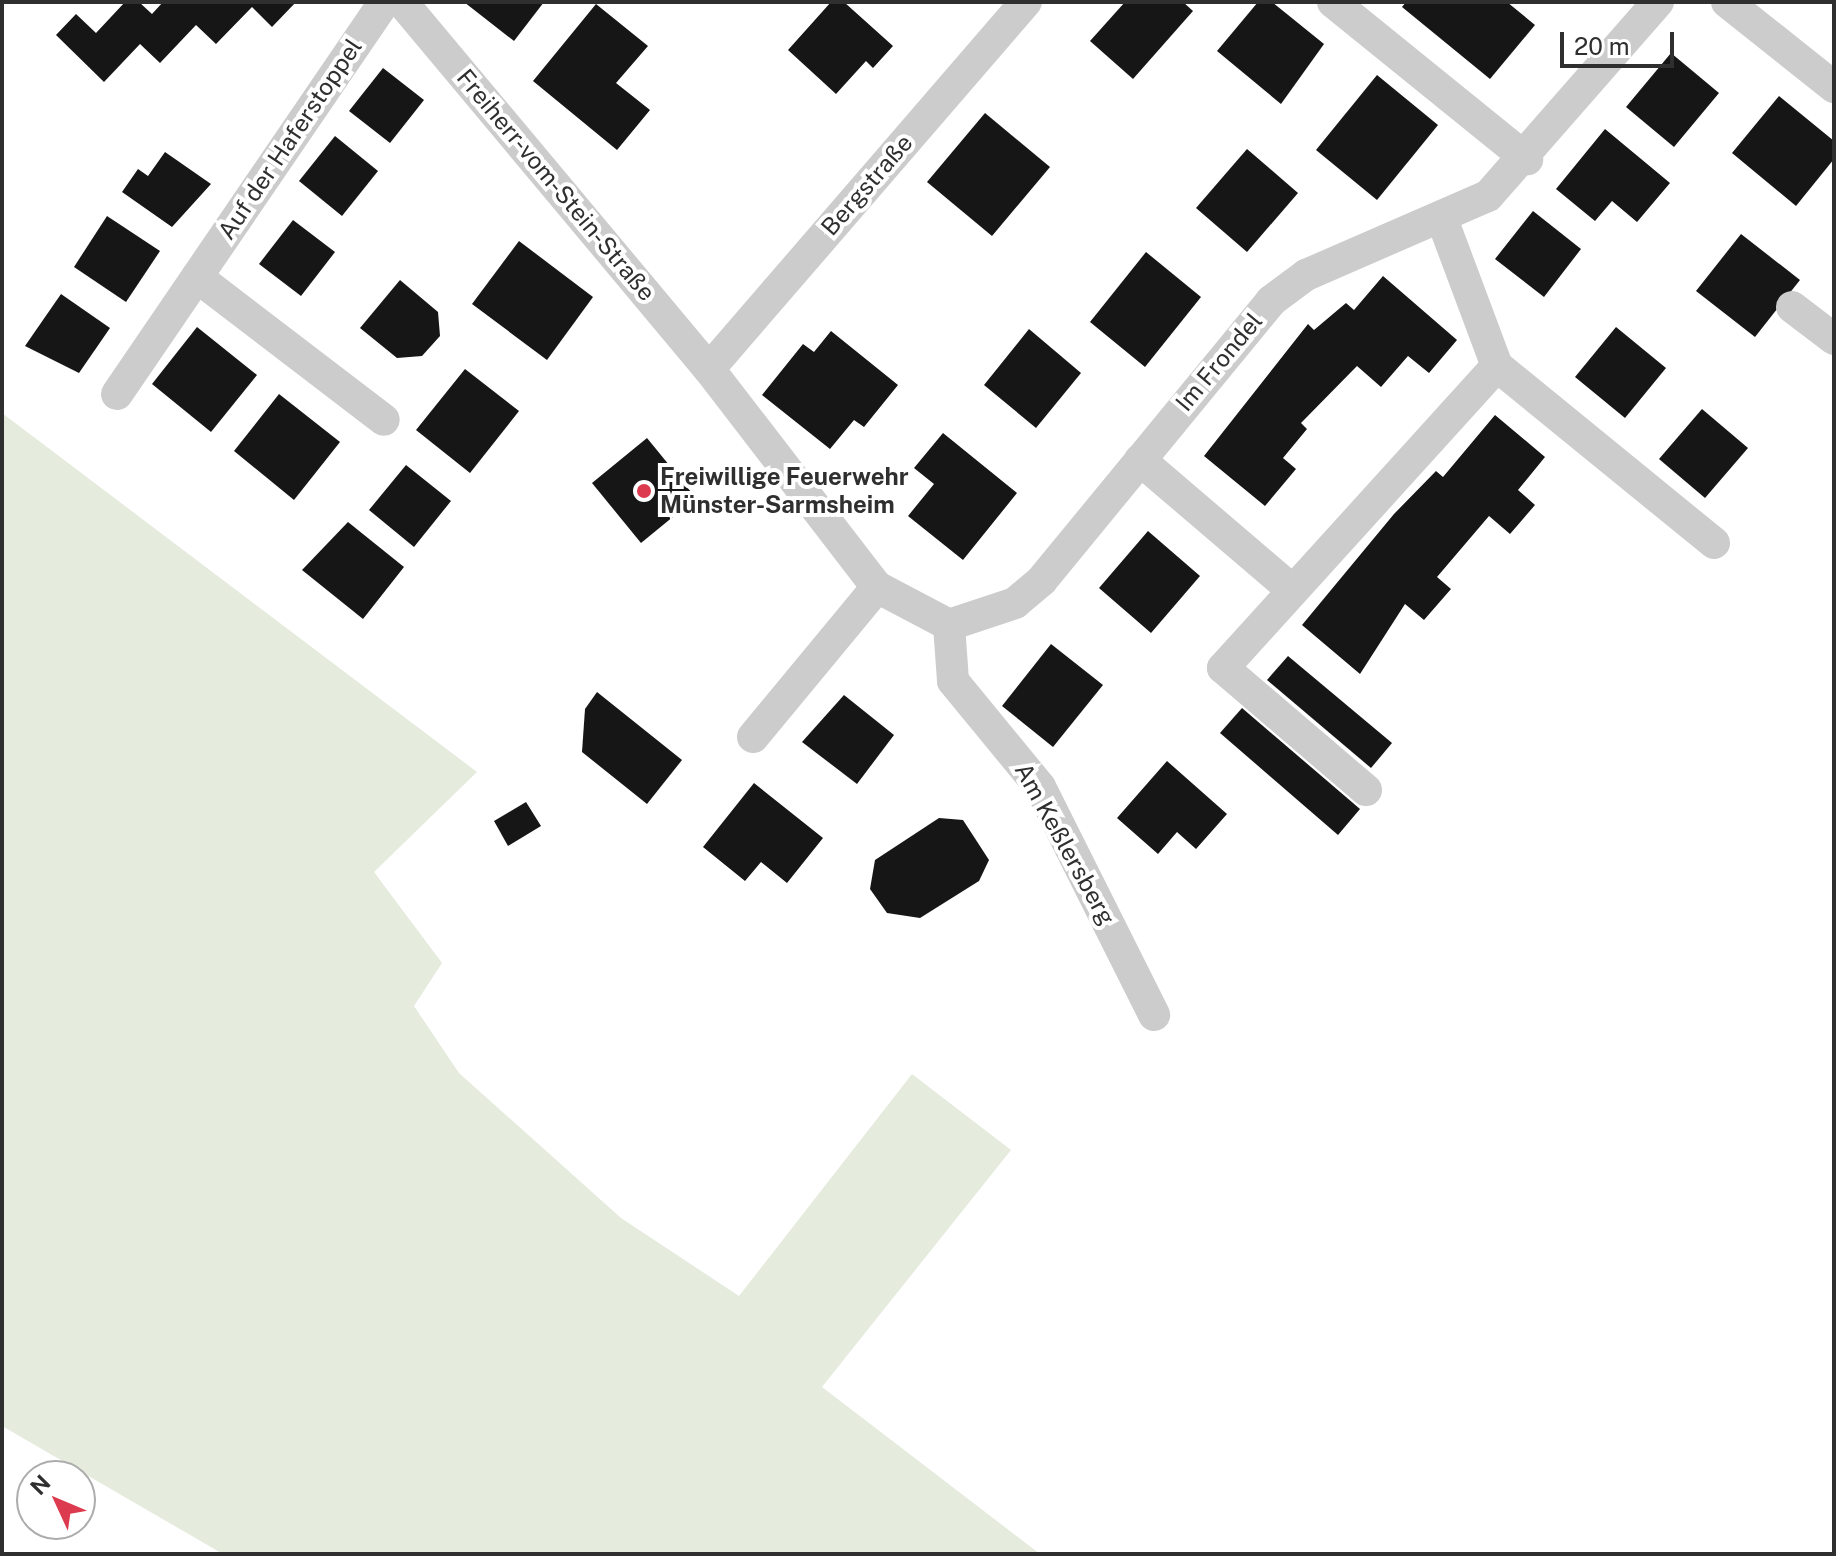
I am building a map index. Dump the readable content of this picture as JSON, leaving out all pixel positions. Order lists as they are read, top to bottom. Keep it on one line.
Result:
{"streets":{"street":["Auf der Haferstoppel","Freiherr-vom-Stein-Straße","Bergstraße","Im Frondel","Am Keßlersberg"]},"crossings":[["Freiherr-vom-Stein-Straße","Bergstraße"],["Im Frondel","Am Keßlersberg"]],"places":["Freiwillige Feuerwehr Münster-Sarmsheim"],"scale_bar":"20 m","north":"top left"}
